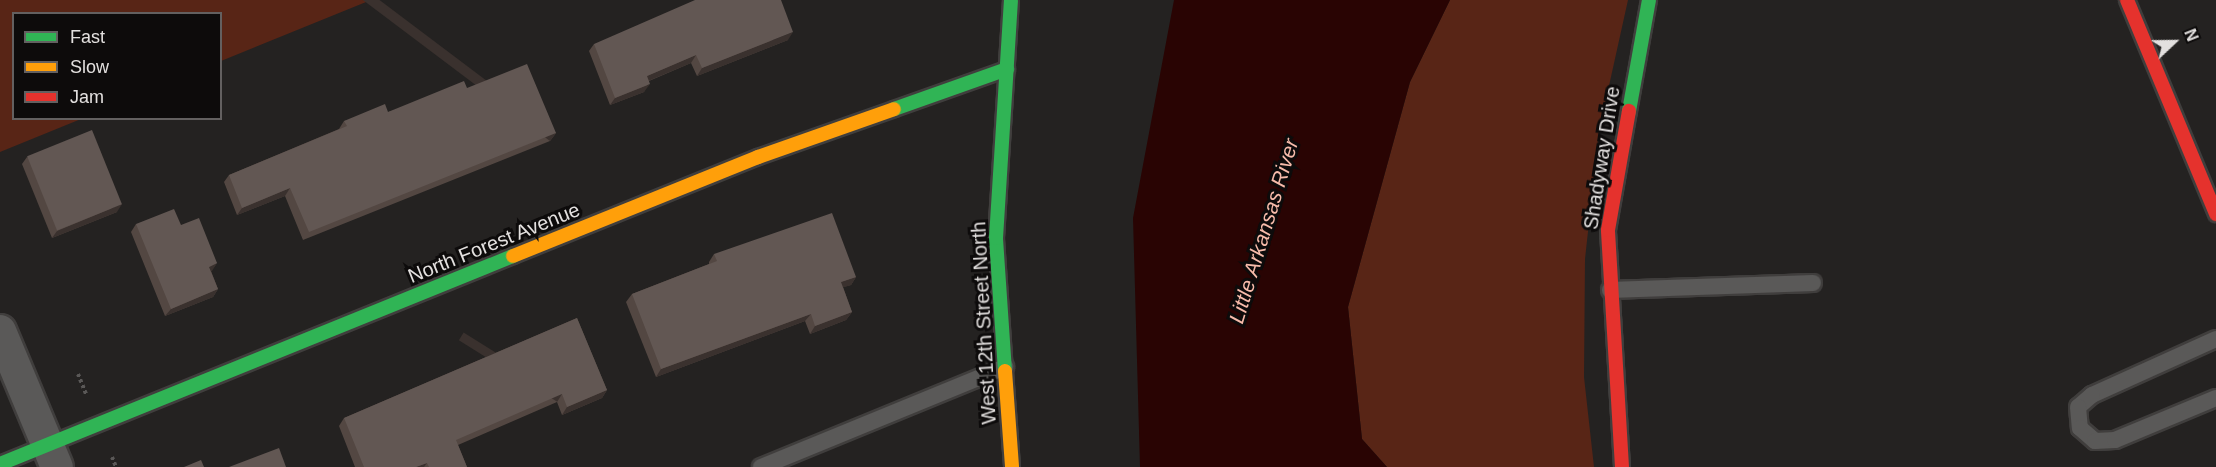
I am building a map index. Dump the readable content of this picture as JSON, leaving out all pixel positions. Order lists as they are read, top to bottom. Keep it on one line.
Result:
{"streets":{"street":["Shadyway Drive","North Forest Avenue","West 12th Street North"]},"crossings":[["North Forest Avenue","West 12th Street North"]],"water":["Little Arkansas River"],"legend":["Fast","Slow","Jam"],"north":"right"}
